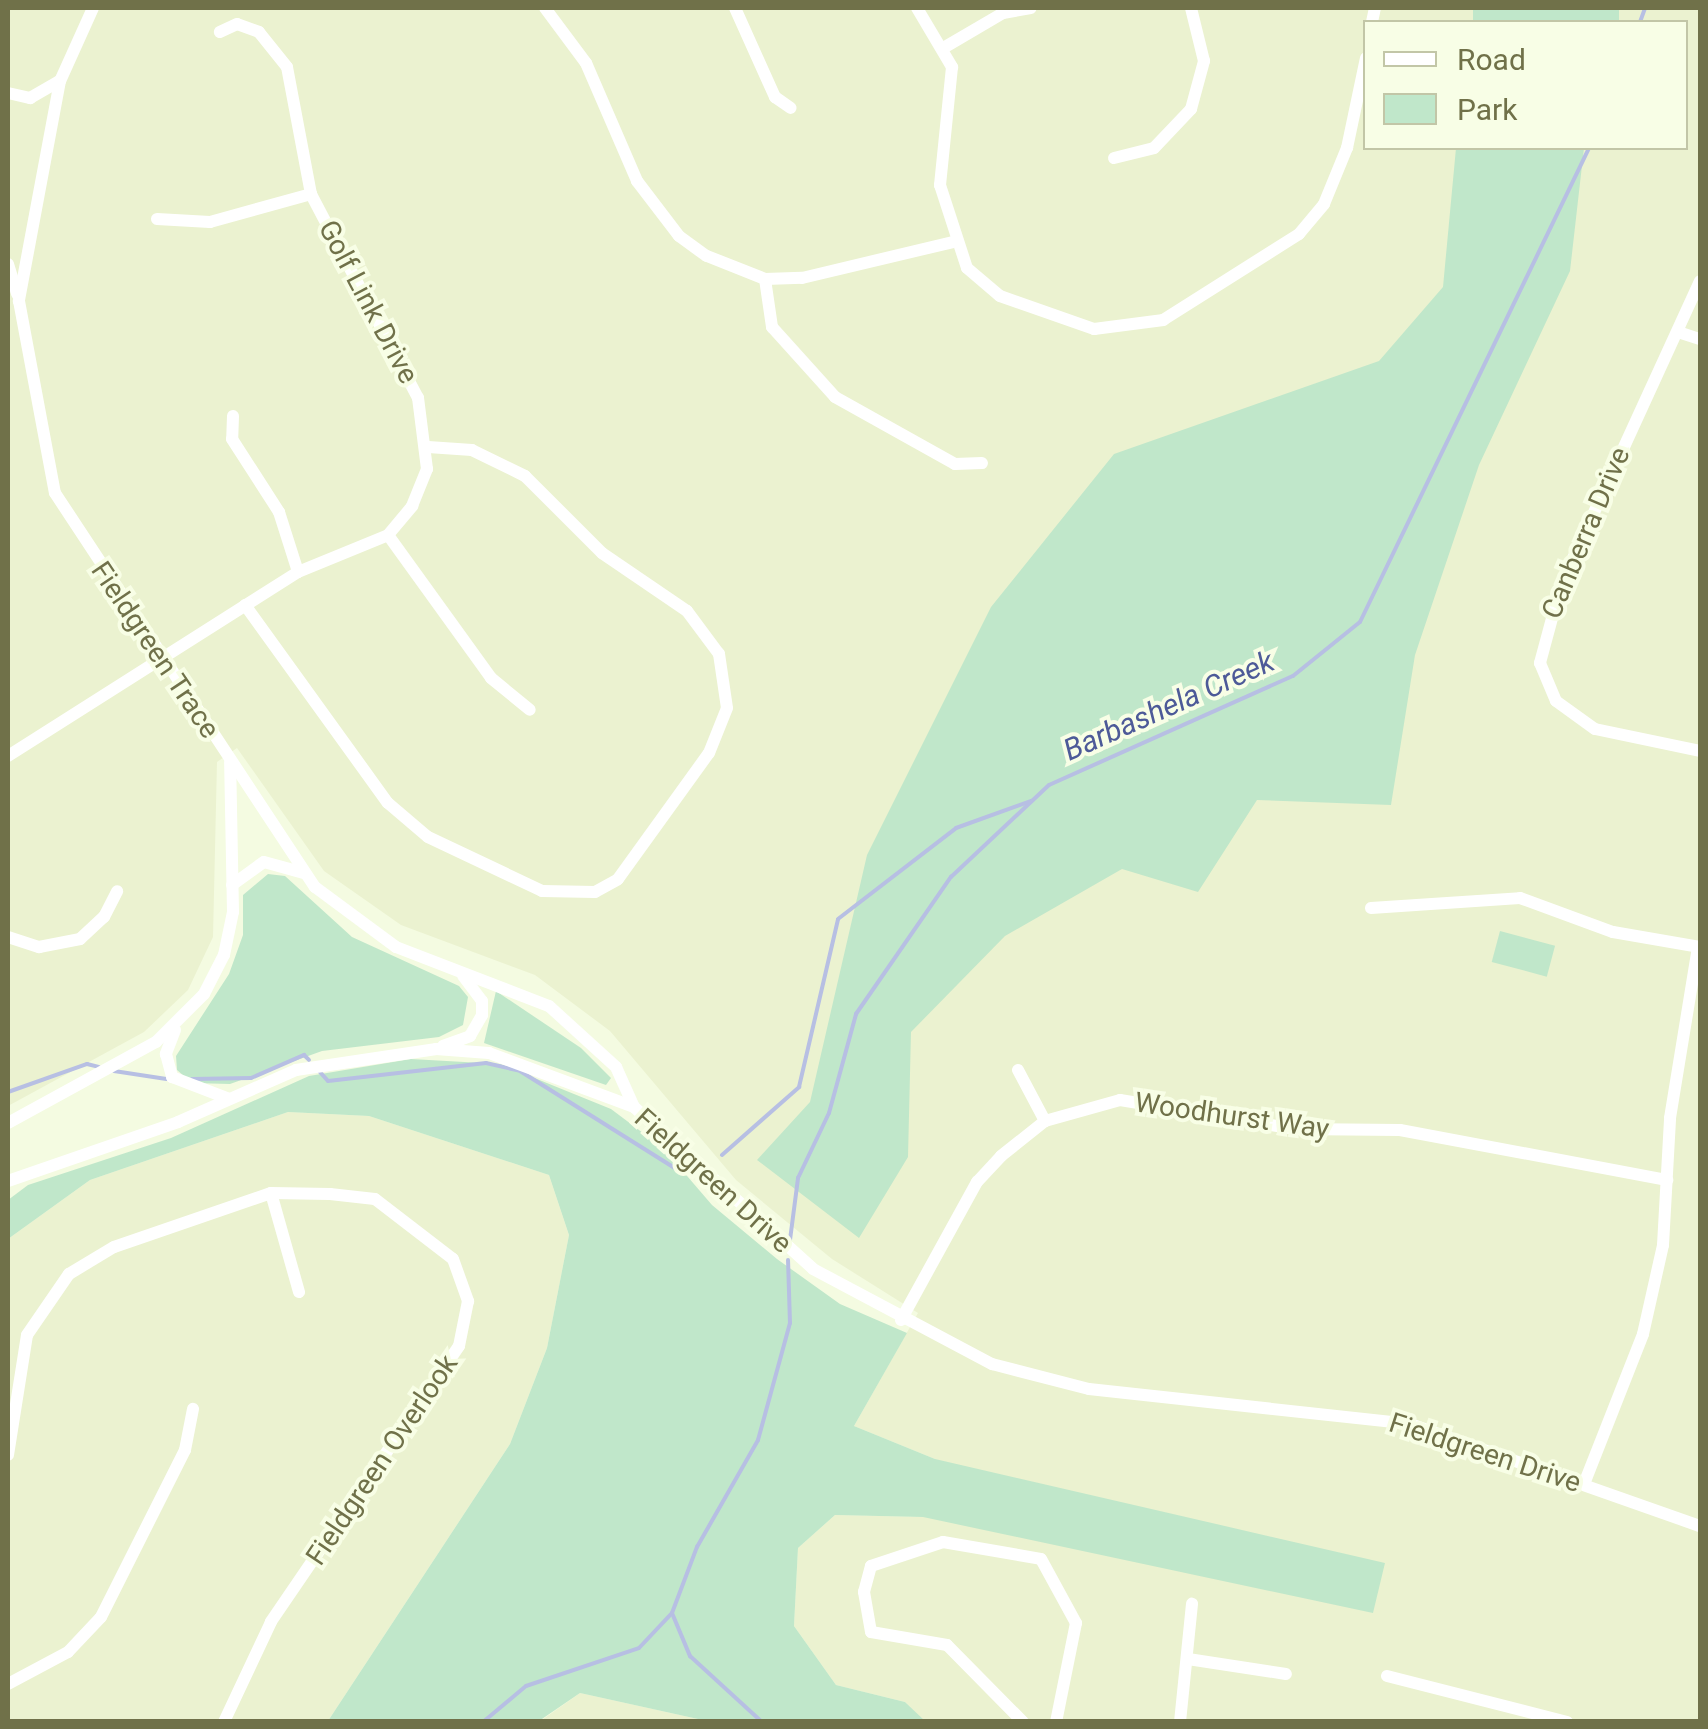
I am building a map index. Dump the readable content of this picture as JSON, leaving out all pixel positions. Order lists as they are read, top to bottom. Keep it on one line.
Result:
{"streets":{"street":["Golf Link Drive","Canberra Drive","Fieldgreen Trace","Woodhurst Way","Fieldgreen Drive","Fieldgreen Overlook"]},"crossings":[["Fieldgreen Trace","Fieldgreen Drive"],["Woodhurst Way","Fieldgreen Drive"]],"water":["Barbashela Creek"],"legend":["Road","Park"]}
